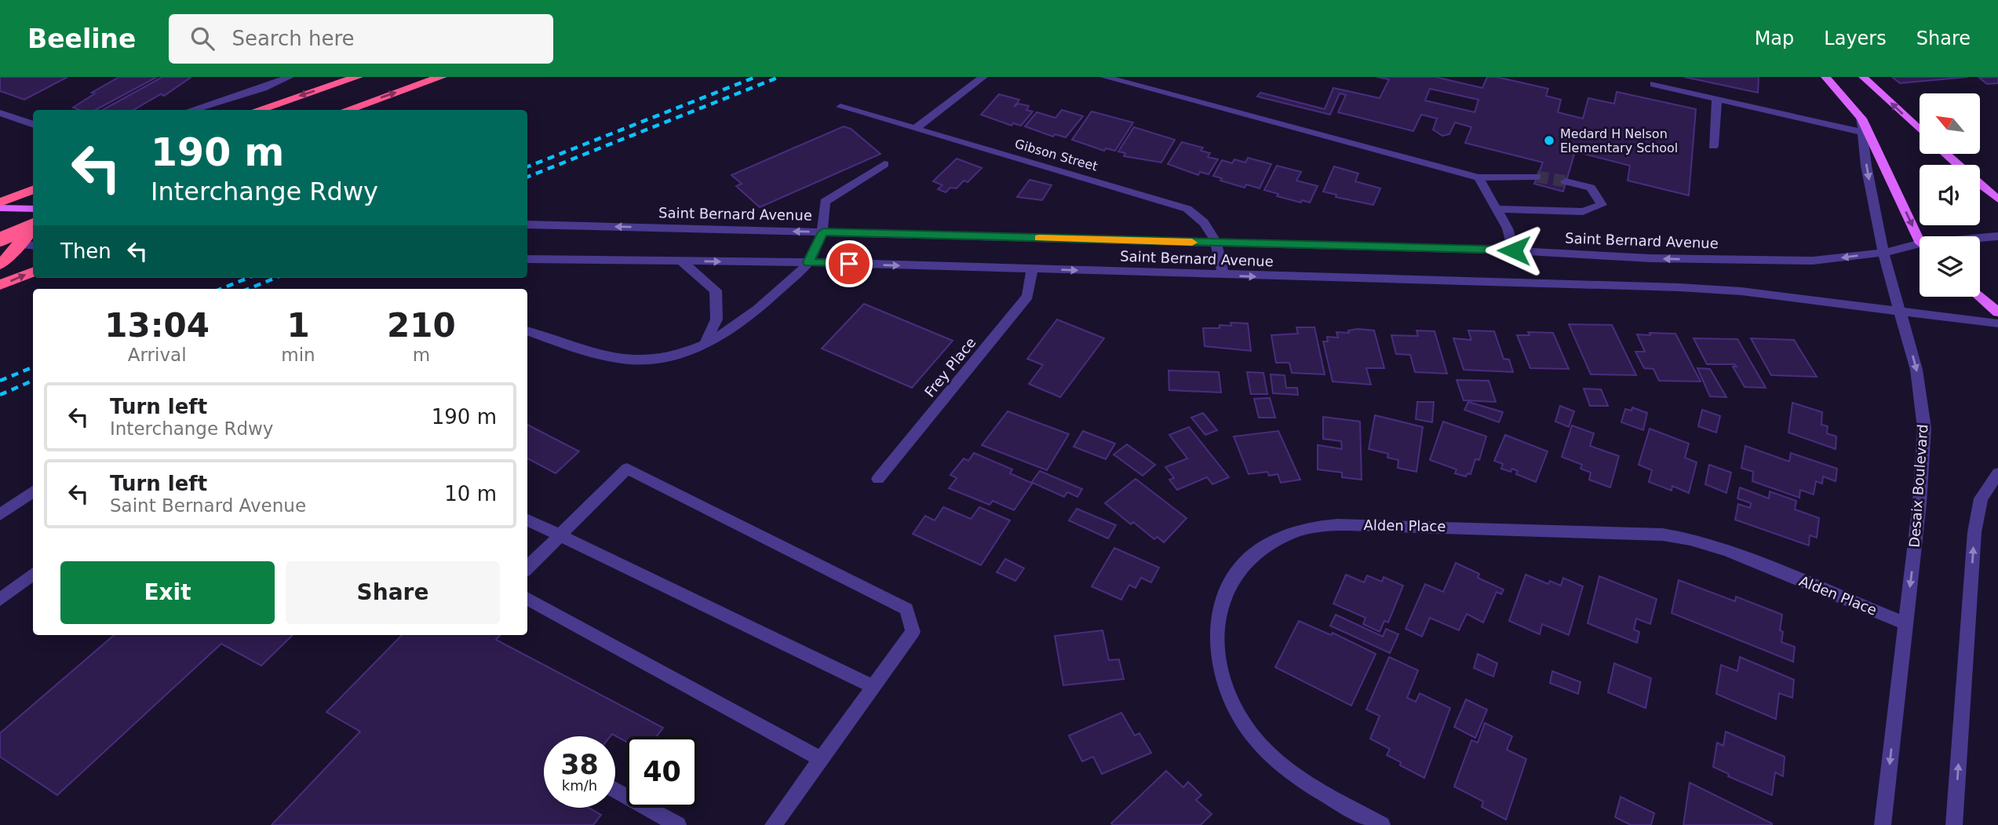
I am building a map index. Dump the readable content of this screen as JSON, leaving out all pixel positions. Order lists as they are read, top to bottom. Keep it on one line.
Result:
{"streets":{"street":["Gibson Street","Saint Bernard Avenue","Frey Place","Desaix Boulevard","Alden Place"]},"crossings":[["Gibson Street","Saint Bernard Avenue"],["Saint Bernard Avenue","Frey Place"],["Saint Bernard Avenue","Desaix Boulevard"],["Desaix Boulevard","Alden Place"]],"places":["Medard H Nelson Elementary School"],"north":"top left","page":{"header":"Beeline","search":"Search here","nav":["Map","Layers","Share"],"turn":["190 m","Interchange Rdwy"],"then":"Then","eta":["13:04","Arrival","1","min","210","m"],"list":[{"name":"Turn left","note":"Interchange Rdwy","value":"190 m"},{"name":"Turn left","note":"Saint Bernard Avenue","value":"10 m"}],"buttons":["Exit","Share"],"speed":"38 km/h","limit":"40"}}
